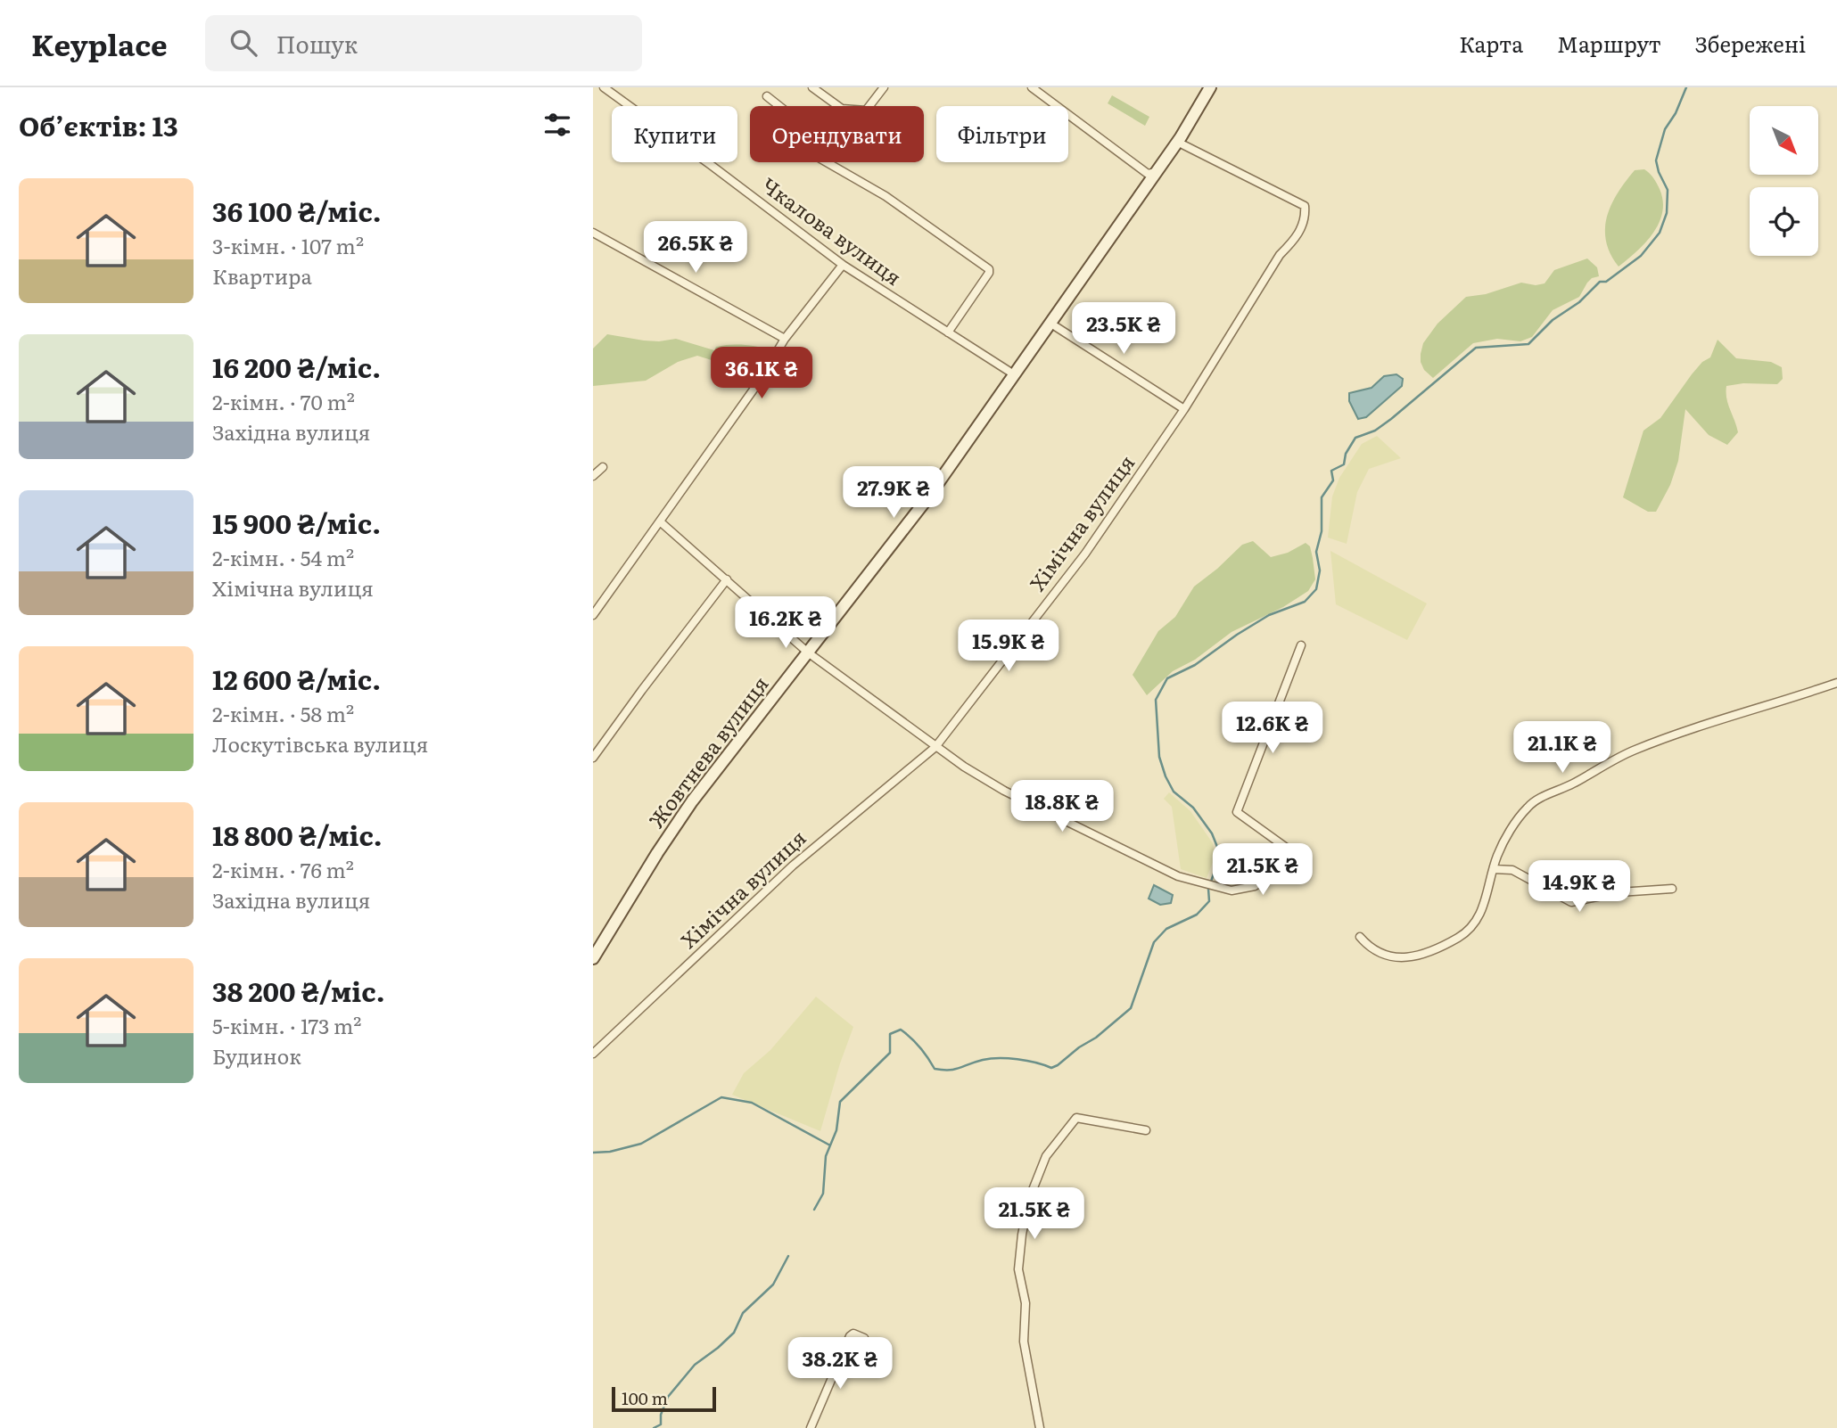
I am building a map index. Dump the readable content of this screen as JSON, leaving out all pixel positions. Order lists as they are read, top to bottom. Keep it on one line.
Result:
{"streets":{"main road":["Жовтнева вулиця"],"street":["Чкалова вулиця","Хімічна вулиця"]},"crossings":[["Чкалова вулиця","Жовтнева вулиця"],["Хімічна вулиця","Жовтнева вулиця"]],"scale_bar":"100 m","north":"bottom right","page":{"header":"Keyplace","search":"Пошук","nav":["Карта","Маршрут","Збережені"],"heading":"Об’єктів: 13","chip":["Купити","Орендувати","Фільтри"],"list":[{"name":"36 100 ₴/міс.","note":"3-кімн. · 107 m² · Квартира"},{"name":"16 200 ₴/міс.","note":"2-кімн. · 70 m² · Західна вулиця"},{"name":"15 900 ₴/міс.","note":"2-кімн. · 54 m² · Хімічна вулиця"},{"name":"12 600 ₴/міс.","note":"2-кімн. · 58 m² · Лоскутівська вулиця"},{"name":"18 800 ₴/міс.","note":"2-кімн. · 76 m² · Західна вулиця"},{"name":"38 200 ₴/міс.","note":"5-кімн. · 173 m² · Будинок"}],"price":["26.5K ₴","23.5K ₴","36.1K ₴","27.9K ₴","16.2K ₴","15.9K ₴","12.6K ₴","21.1K ₴","18.8K ₴","21.5K ₴","14.9K ₴","21.5K ₴","38.2K ₴"],"scale":"100 m"}}
